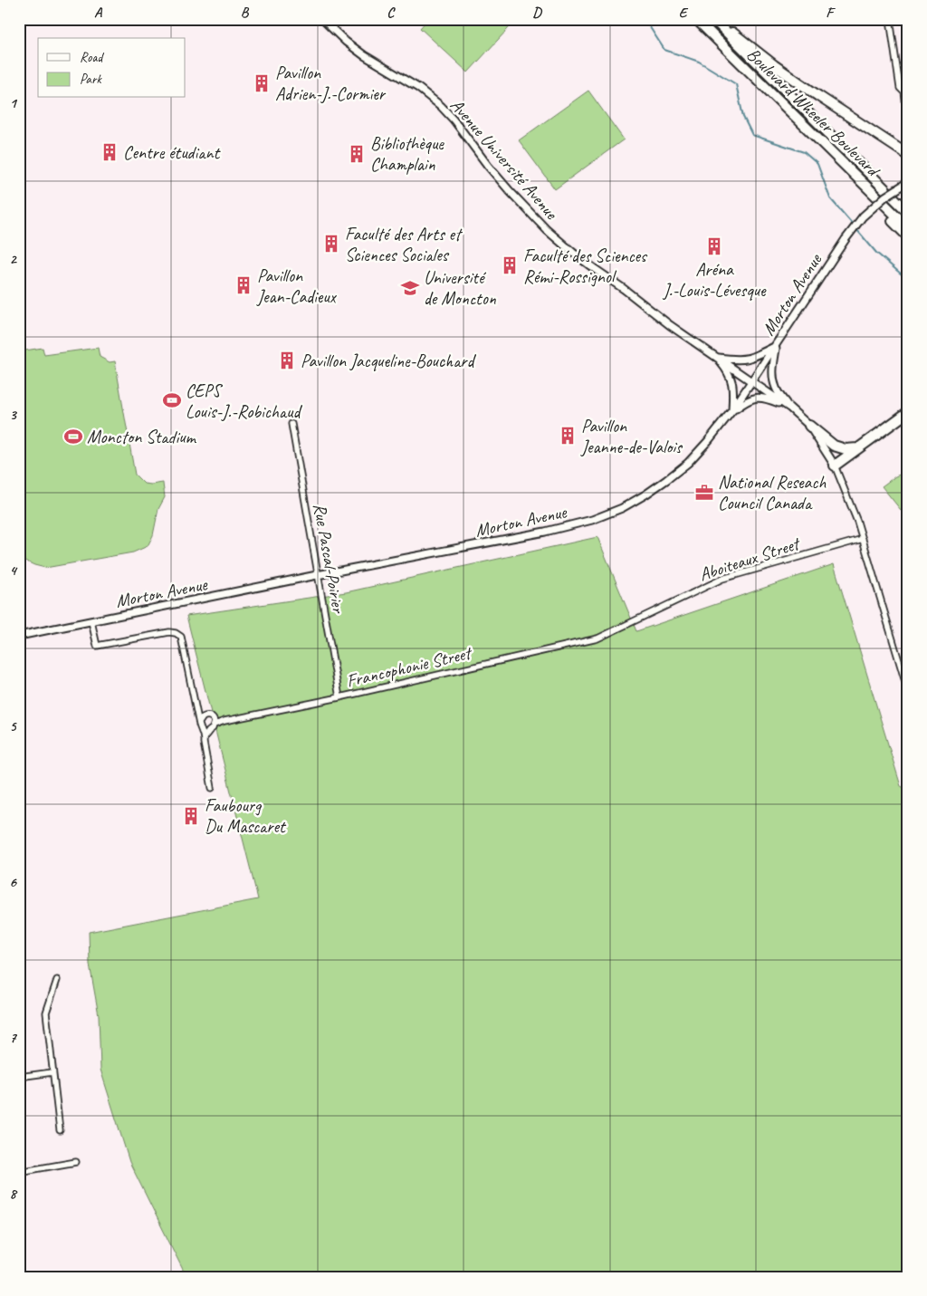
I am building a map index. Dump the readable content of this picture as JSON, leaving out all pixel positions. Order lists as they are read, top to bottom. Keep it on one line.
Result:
{"streets":{"highway":["Boulevard Wheeler Boulevard"],"street":["Avenue Université Avenue","Morton Avenue","Rue Pascal-Poirier","Aboiteaux Street","Francophonie Street"]},"crossings":[["Avenue Université Avenue","Morton Avenue"],["Morton Avenue","Rue Pascal-Poirier"],["Rue Pascal-Poirier","Francophonie Street"],["Aboiteaux Street","Francophonie Street"]],"places":{"building":["Pavillon Adrien-J.-Cormier","Centre étudiant","Bibliothèque Champlain","Faculté des Arts et Sciences Sociales","Aréna J.-Louis-Lévesque","Faculté des Sciences Rémi-Rossignol","Pavillon Jean-Cadieux","Pavillon Jacqueline-Bouchard","Pavillon Jeanne-de-Valois","Faubourg Du Mascaret"],"school or university":["Université de Moncton"],"sports":["CEPS Louis-J.-Robichaud","Moncton Stadium"],"office":["National Reseach Council Canada"]},"legend":["Road","Park"],"grid":{"columns":["A","B","C","D","E","F"],"rows":["1","2","3","4","5","6","7","8"]}}
